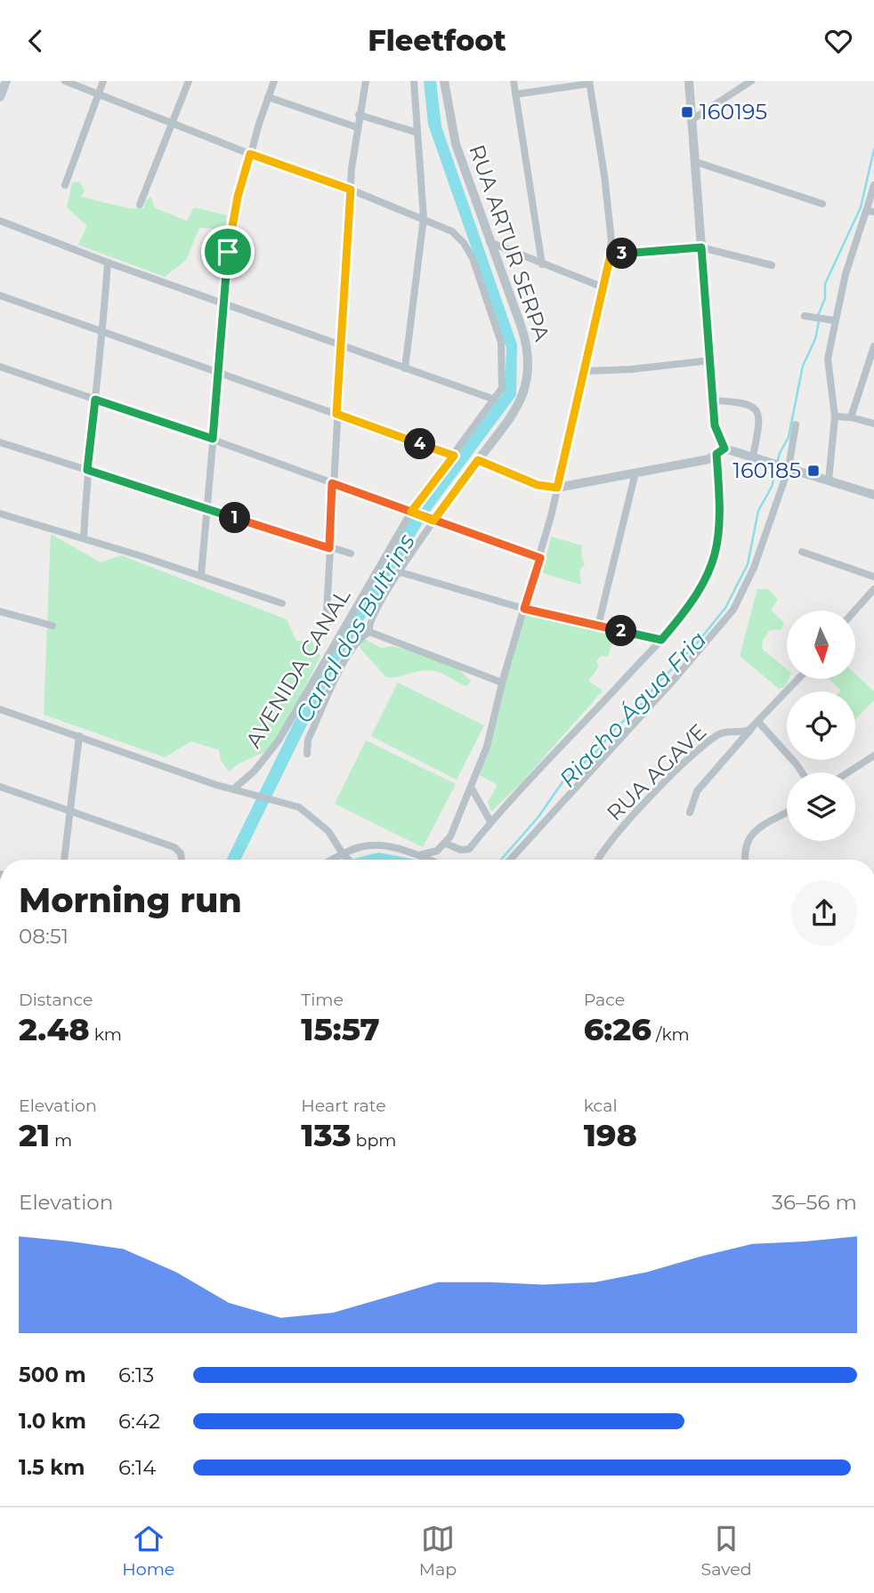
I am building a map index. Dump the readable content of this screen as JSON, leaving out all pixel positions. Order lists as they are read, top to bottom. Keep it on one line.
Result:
{"streets":{"street":["RUA ARTUR SERPA","AVENIDA CANAL","RUA AGAVE"]},"water":["Canal dos Bultrins","Riacho Água Fria"],"places":{"transit":["160195","160185"]},"north":"bottom","page":{"header":"Fleetfoot","pins":["3","4","1","2"],"heading":["Morning run","08:51"],"stats":[["Distance","2.48 km"],["Time","15:57"],["Pace","6:26 /km"],["Elevation","21 m"],["Heart rate","133 bpm"],["kcal","198"]],"chart":["Elevation","36–56 m"],"list":[{"name":"500 m","note":"6:13"},{"name":"1.0 km","note":"6:42"},{"name":"1.5 km","note":"6:14"}],"tabs":["Home","Map","Saved"]}}
